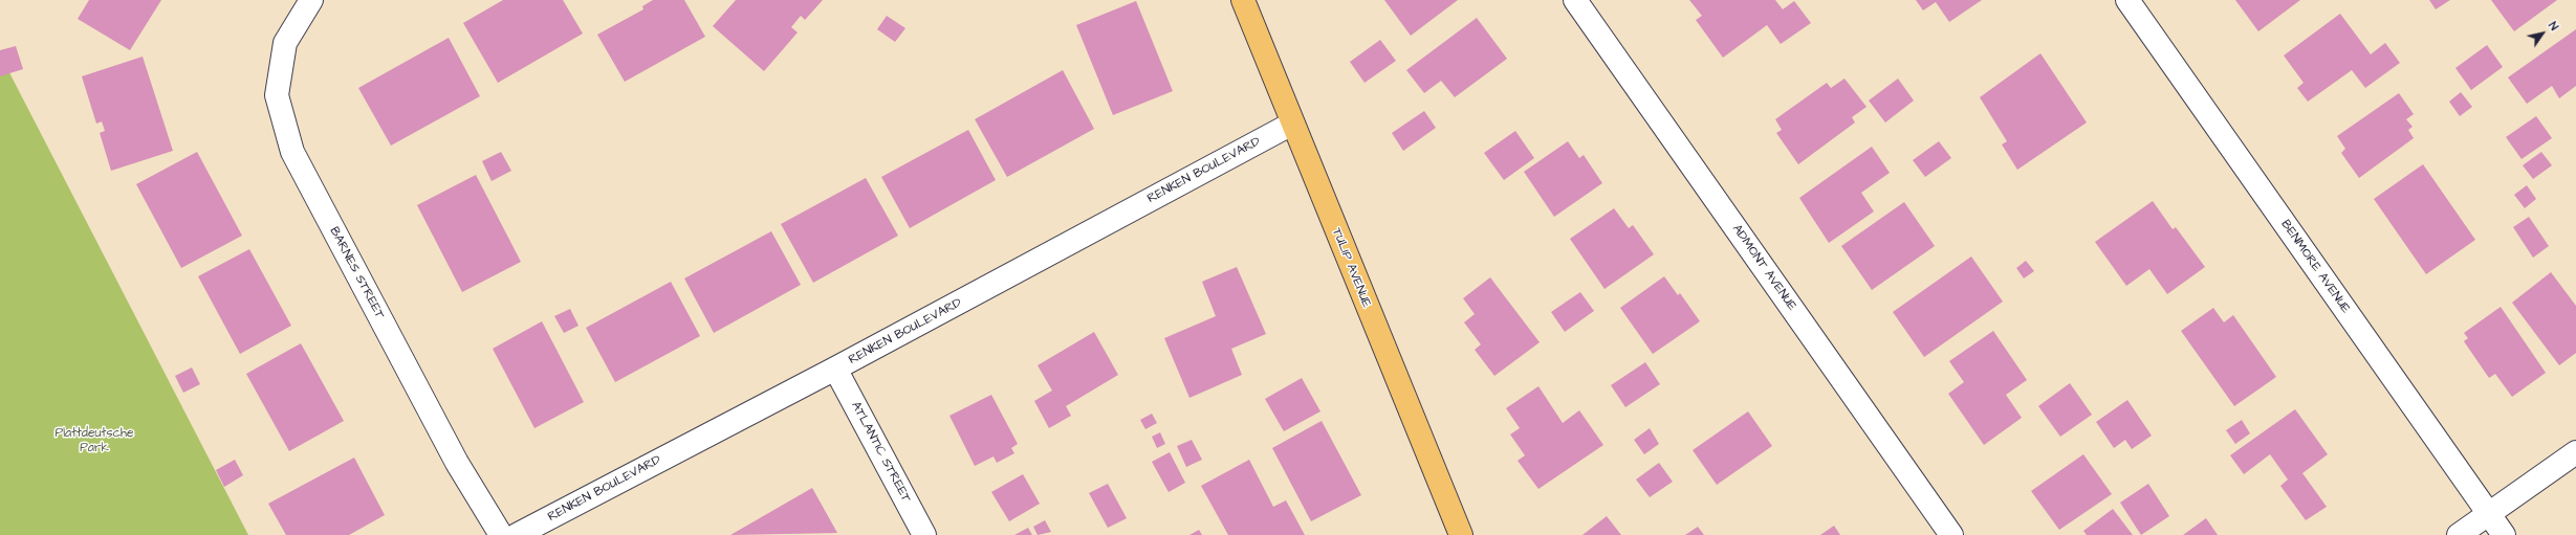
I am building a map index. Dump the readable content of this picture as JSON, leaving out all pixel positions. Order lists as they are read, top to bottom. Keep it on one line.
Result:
{"streets":{"main road":["TULIP AVENUE"],"street":["RENKEN BOULEVARD","BENMORE AVENUE","ADMONT AVENUE","BARNES STREET","ATLANTIC STREET"]},"crossings":[["RENKEN BOULEVARD","TULIP AVENUE"],["RENKEN BOULEVARD","ATLANTIC STREET"]],"parks":["Plattdeutsche Park"],"north":"top right"}
